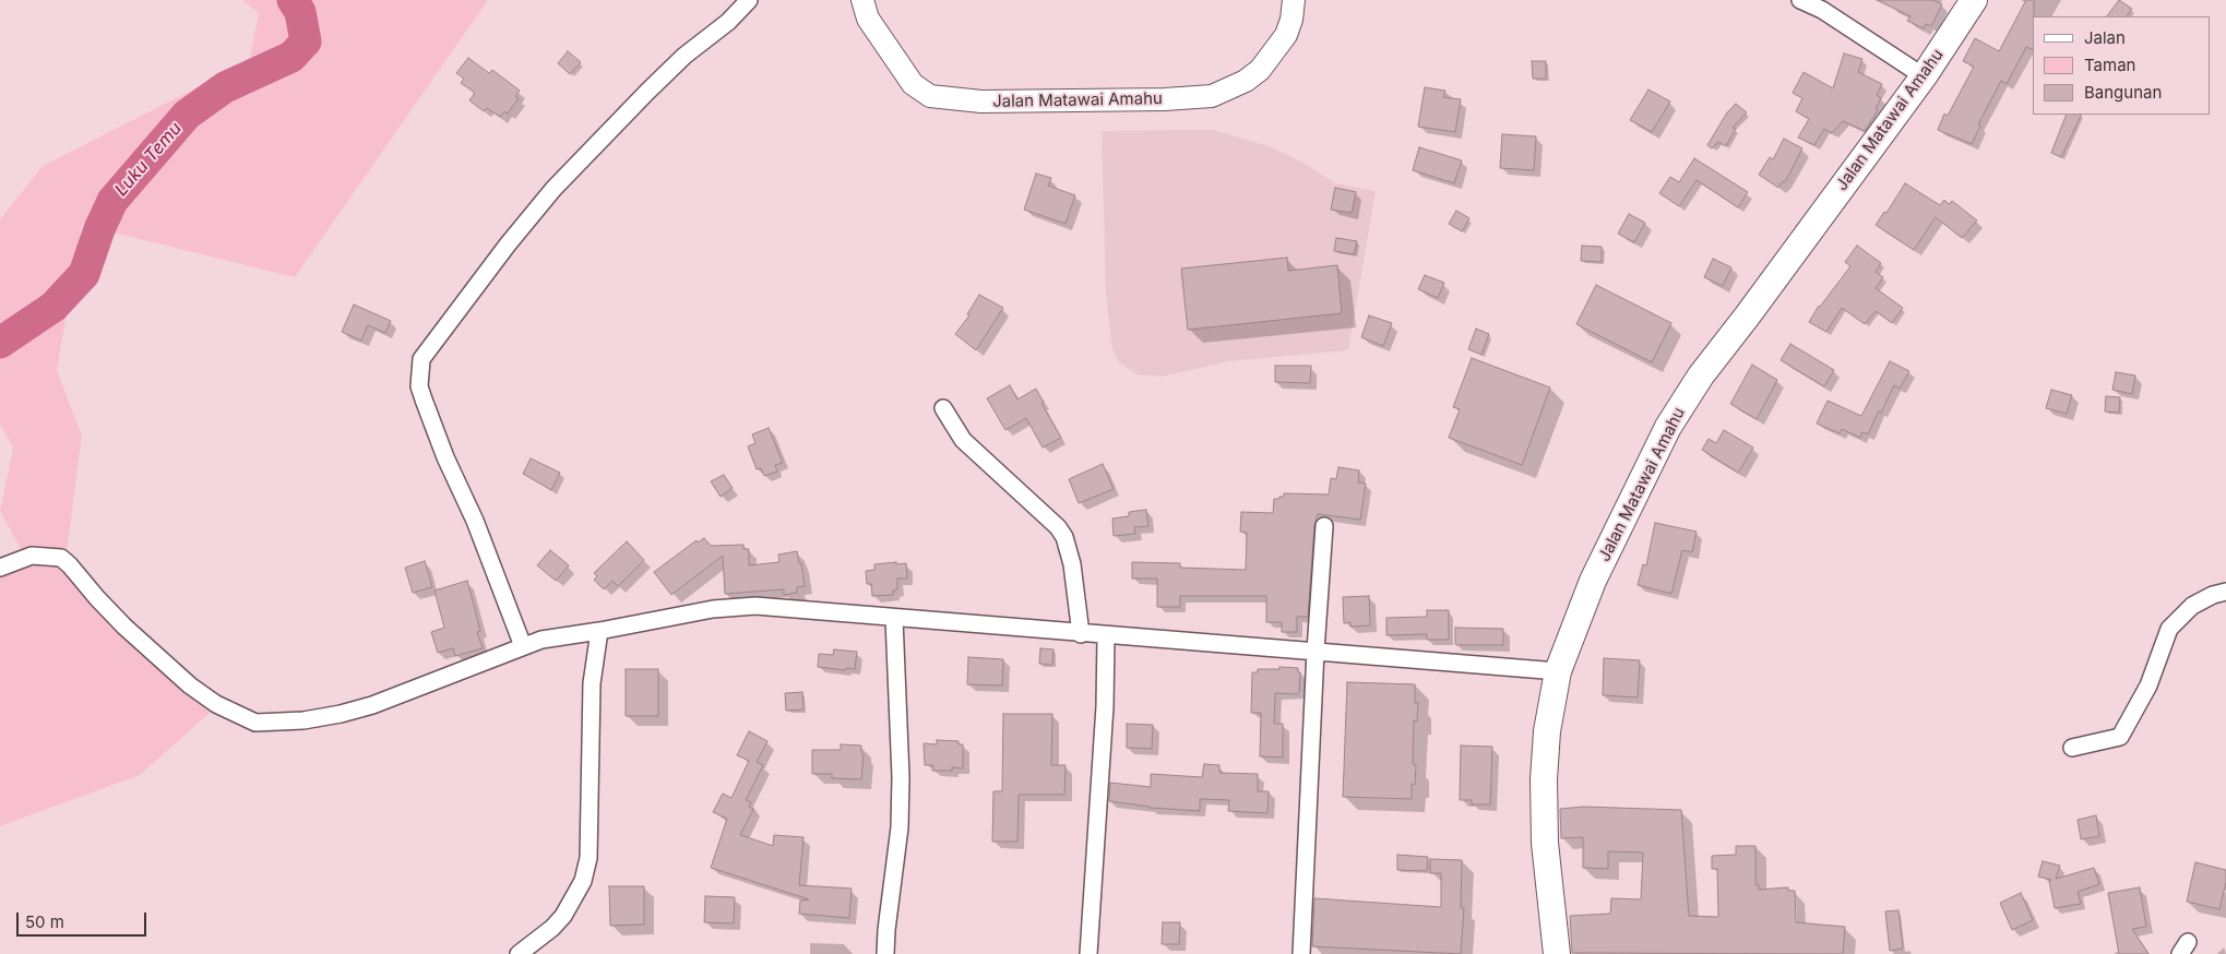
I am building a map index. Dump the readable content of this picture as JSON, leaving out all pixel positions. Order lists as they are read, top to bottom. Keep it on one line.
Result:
{"streets":{"highway":["Jalan Matawai Amahu"]},"water":["Luku Temu"],"legend":["Jalan","Taman","Bangunan"],"scale_bar":"50 m"}
